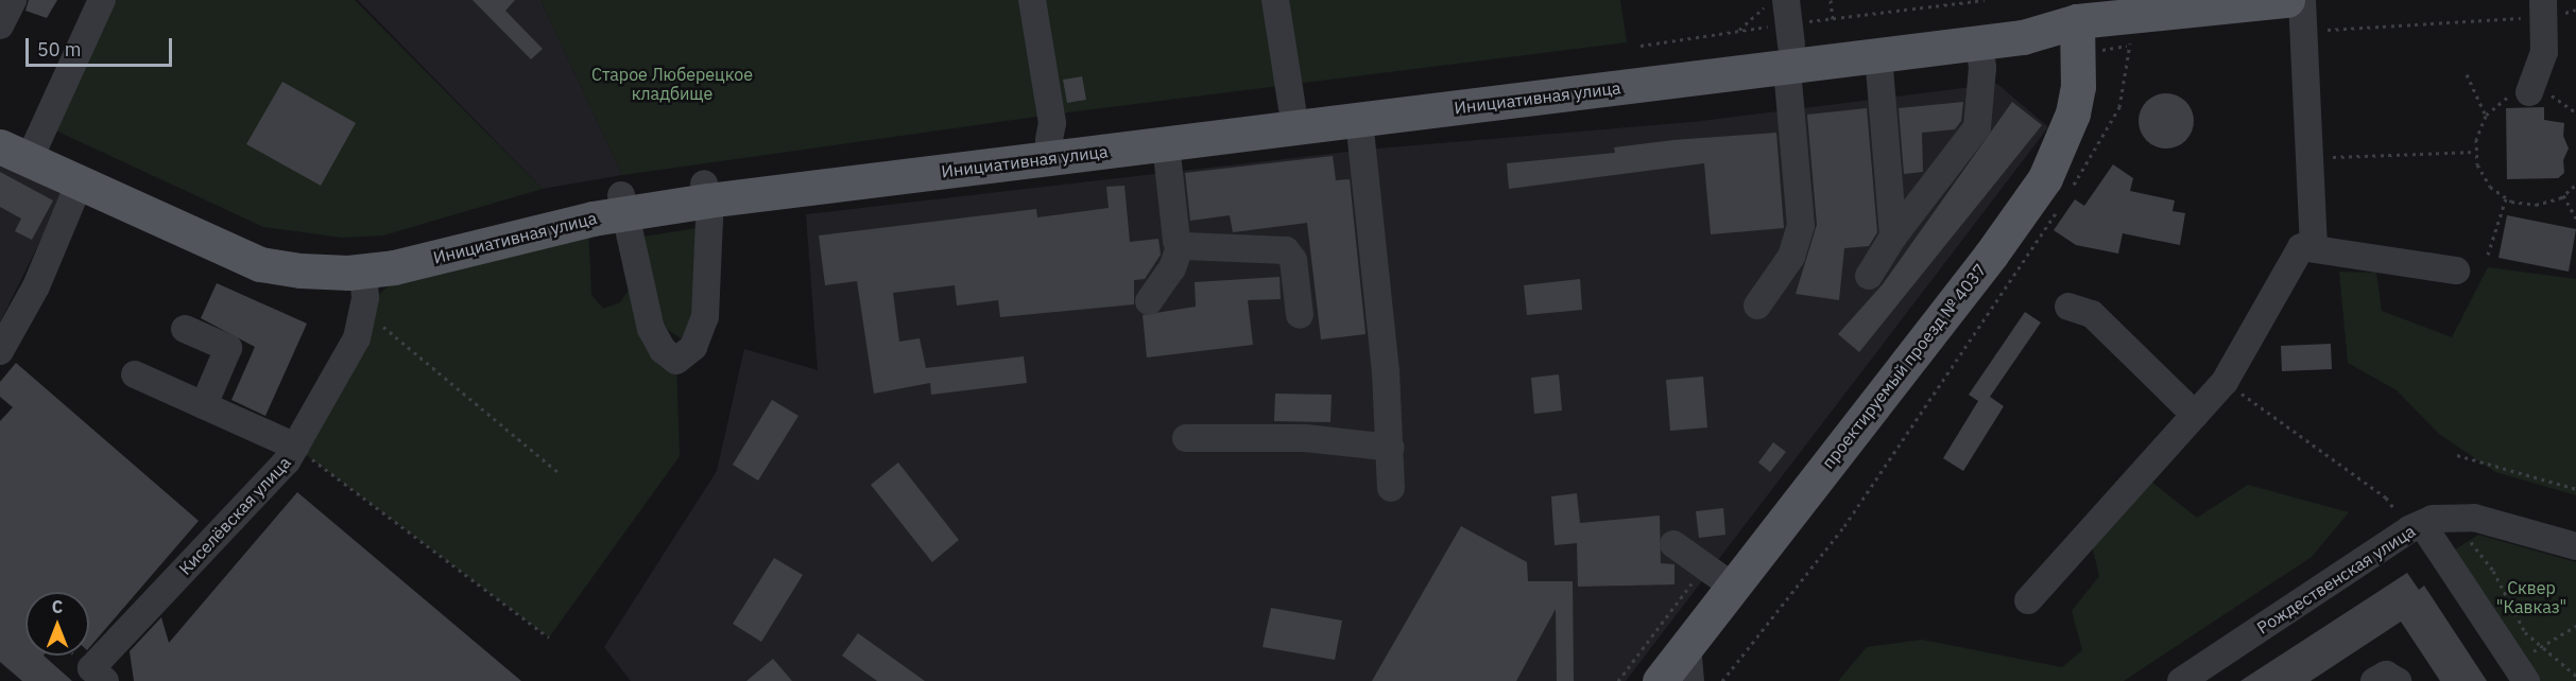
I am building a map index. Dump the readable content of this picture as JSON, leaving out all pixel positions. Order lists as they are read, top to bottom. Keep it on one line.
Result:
{"streets":{"main road":["Инициативная улица","проектируемый проезд № 4037"],"street":["Киселёвская улица","Рождественская улица"]},"crossings":[["Инициативная улица","проектируемый проезд № 4037"],["Инициативная улица","Киселёвская улица"]],"parks":["Старое Люберецкое кладбище","Сквер \"Кавказ\""],"scale_bar":"50 m","north":"top"}
